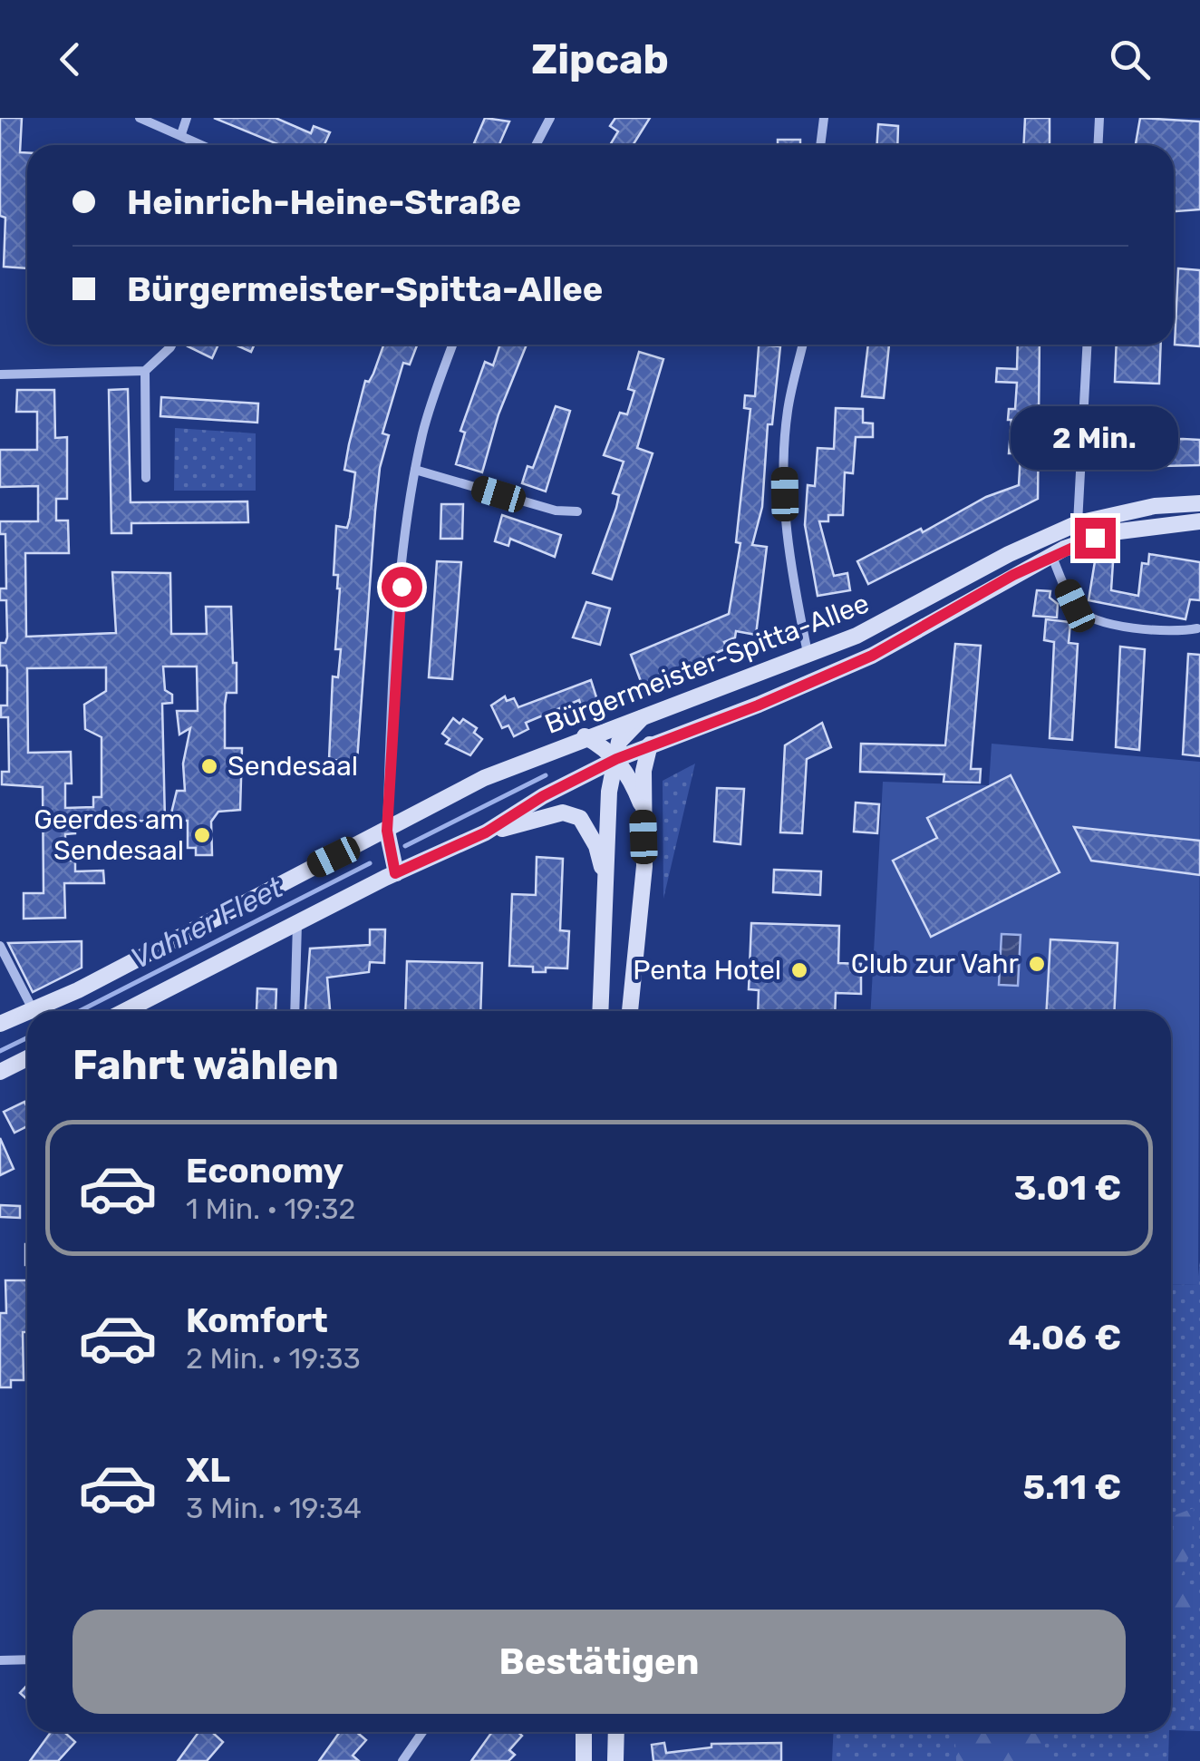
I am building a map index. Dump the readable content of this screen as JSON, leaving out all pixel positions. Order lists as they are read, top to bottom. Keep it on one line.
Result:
{"streets":{"main road":["Bürgermeister-Spitta-Allee"]},"water":["Vahrer Fleet"],"places":["Sendesaal","Geerdes am Sendesaal","Club zur Vahr","Penta Hotel"],"page":{"header":"Zipcab","banner":["Heinrich-Heine-Straße","Bürgermeister-Spitta-Allee"],"bubble":"2 Min.","heading":"Fahrt wählen","list":[{"name":"Economy","note":"1 Min. · 19:32","value":"3.01 €"},{"name":"Komfort","note":"2 Min. · 19:33","value":"4.06 €"},{"name":"XL","note":"3 Min. · 19:34","value":"5.11 €"}],"buttons":"Bestätigen"}}
